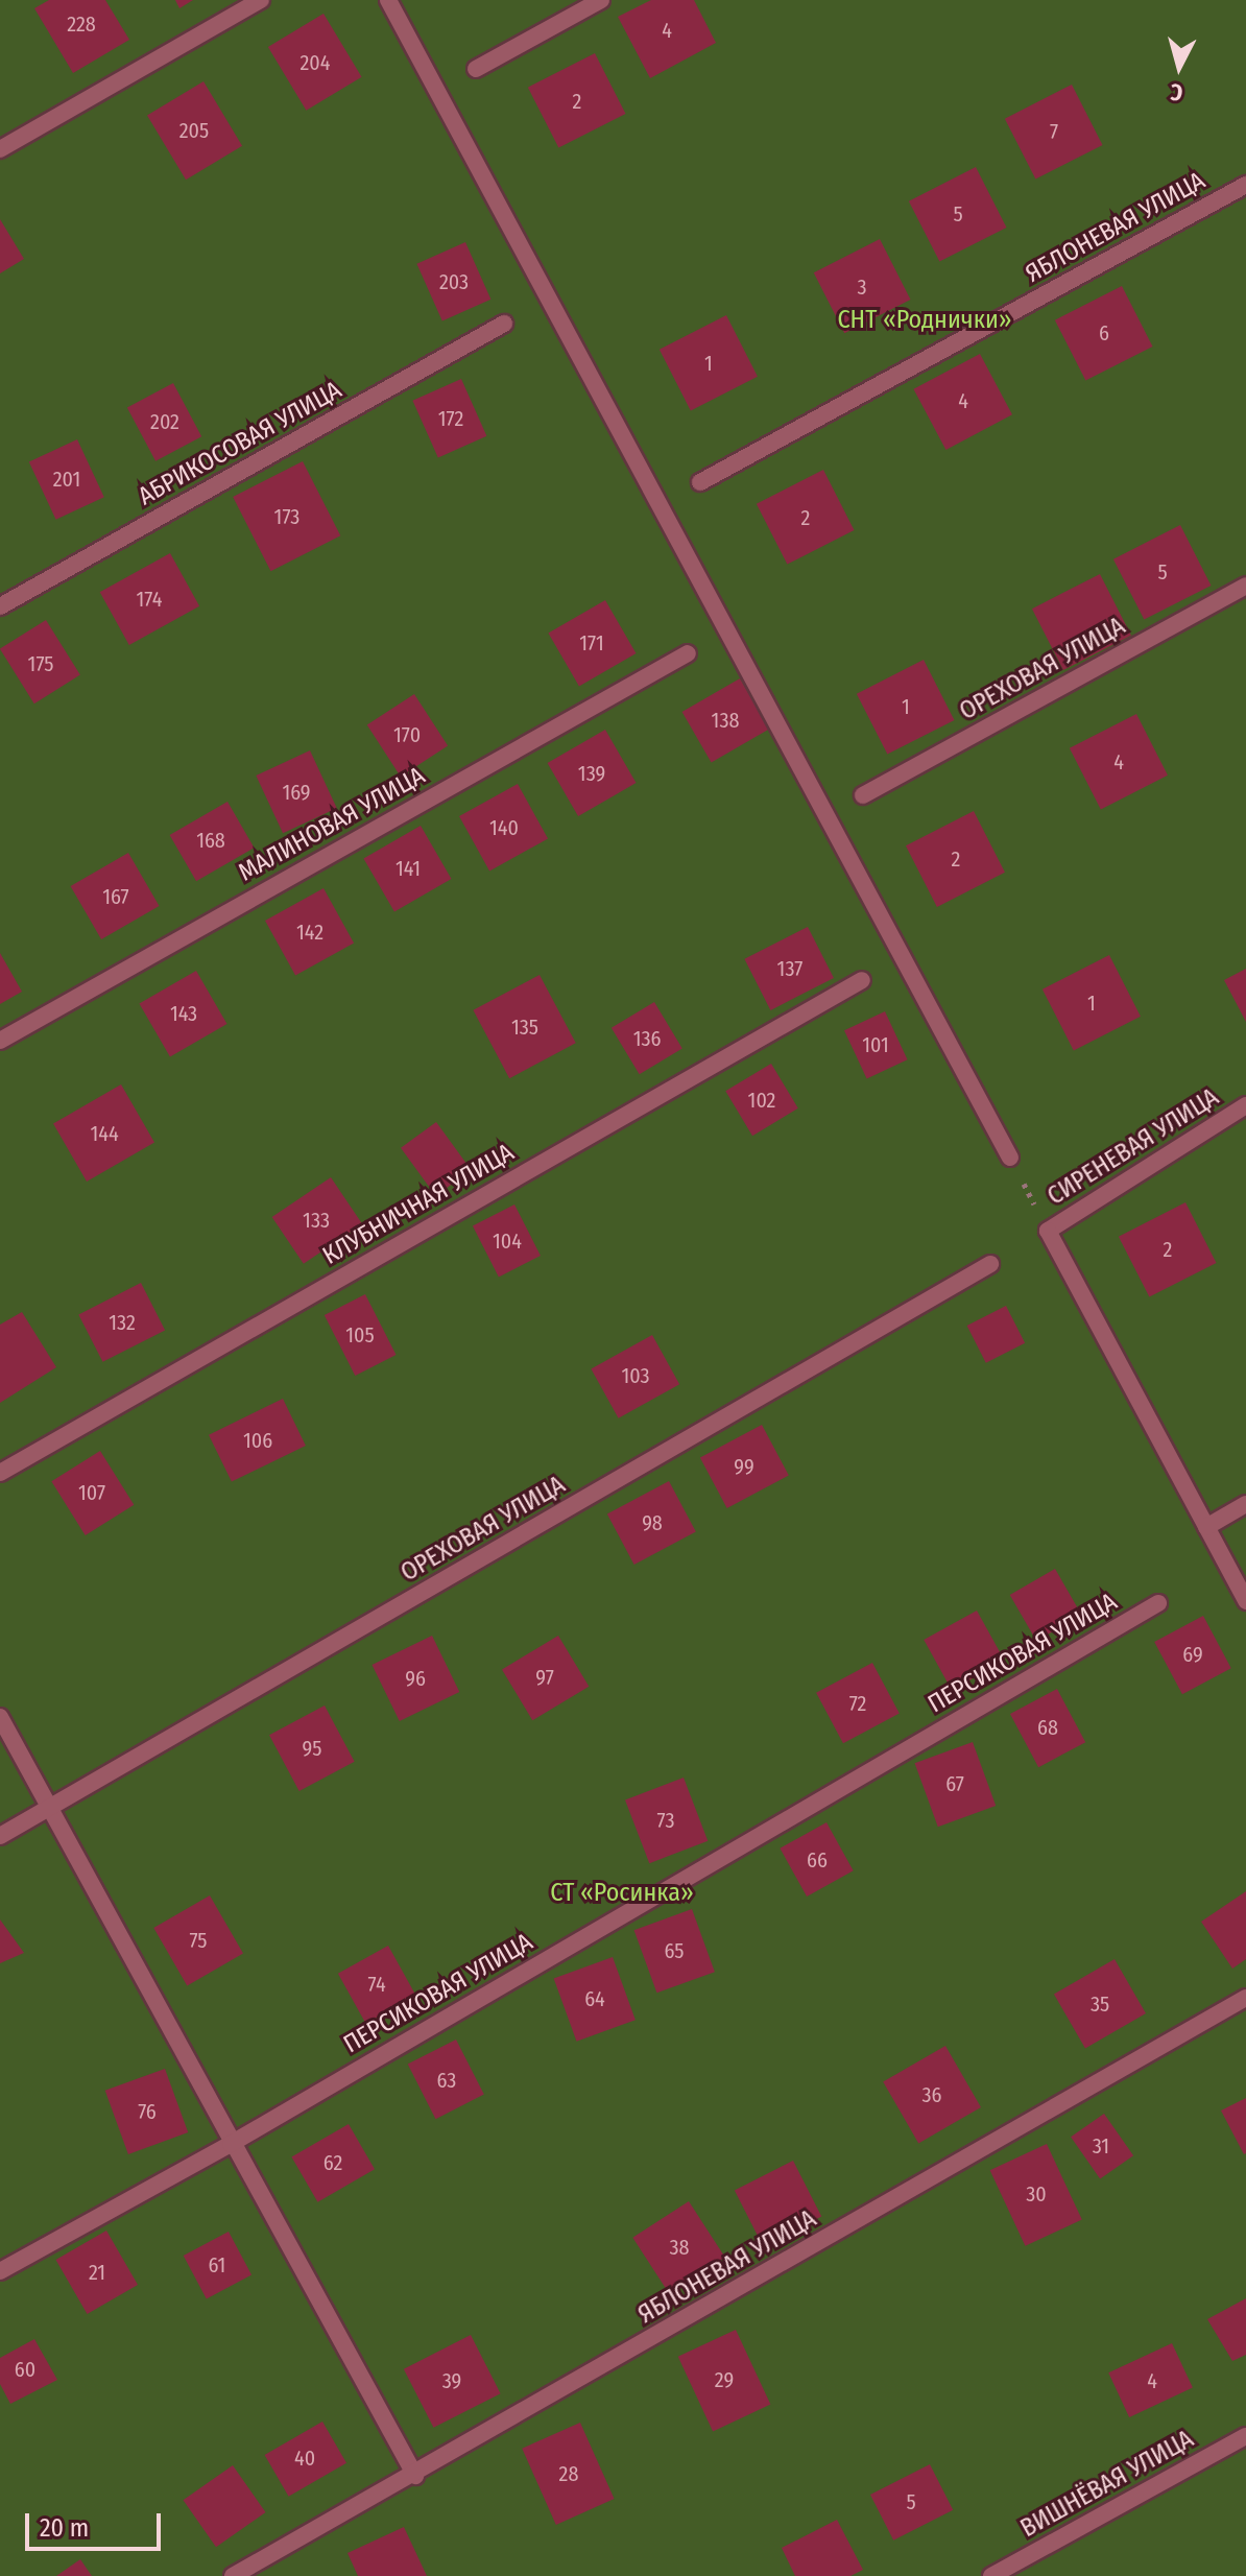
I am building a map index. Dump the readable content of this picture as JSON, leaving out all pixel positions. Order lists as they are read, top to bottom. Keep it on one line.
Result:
{"streets":{"street":["ЯБЛОНЕВАЯ УЛИЦА","АБРИКОСОВАЯ УЛИЦА","ОРЕХОВАЯ УЛИЦА","МАЛИНОВАЯ УЛИЦА","СИРЕНЕВАЯ УЛИЦА","КЛУБНИЧНАЯ УЛИЦА","ПЕРСИКОВАЯ УЛИЦА","ВИШНЁВАЯ УЛИЦА"]},"parks":["СНТ «Роднички»","СТ «Росинка»"],"house_numbers":["228","4","204","2","205","7","5","203","3","6","1","4","172","202","201","173","2","5","174","171","175","1","138","170","4","139","169","140","168","2","141","167","142","137","1","143","135","136","101","102","144","133","104","2","132","105","103","106","99","107","98","69","97","96","72","68","95","67","73","66","75","65","74","64","35","63","36","76","31","62","30","38","61","21","60","29","39","4","40","28","5"],"scale_bar":"20 m","north":"bottom"}
